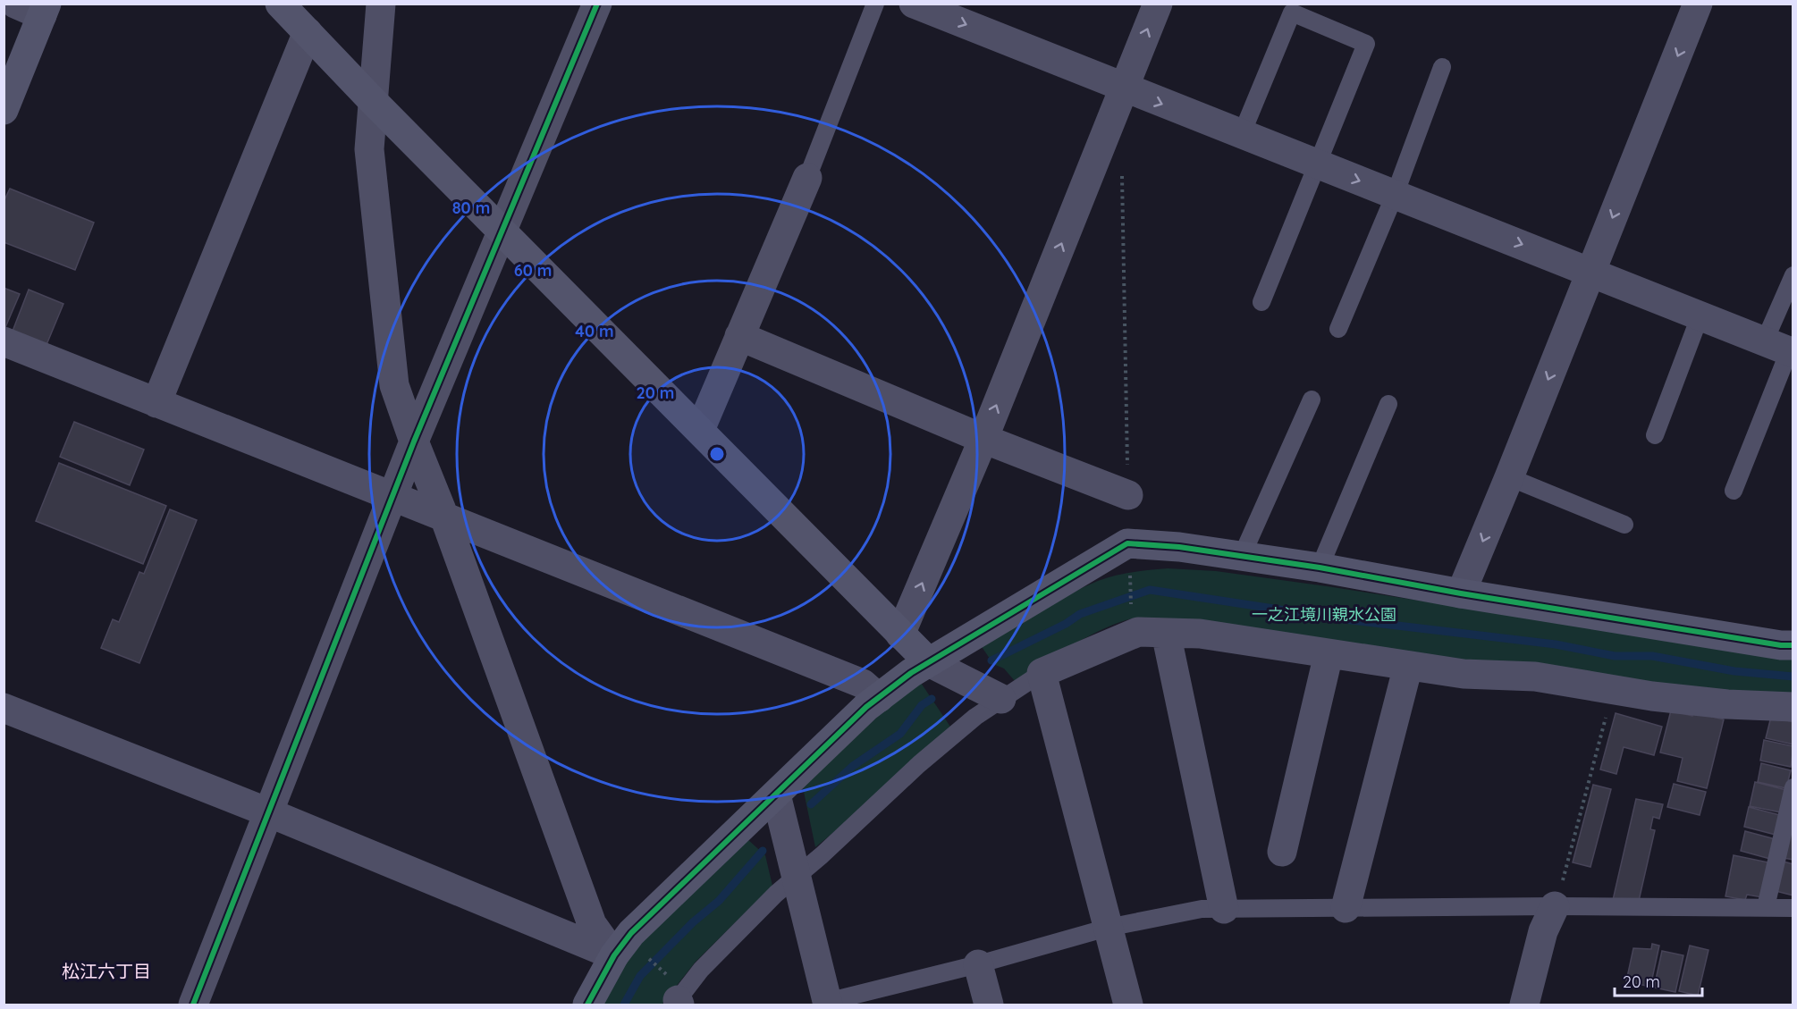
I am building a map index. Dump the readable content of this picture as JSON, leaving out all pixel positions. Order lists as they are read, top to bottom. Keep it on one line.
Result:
{"districts":["松江六丁目"],"parks":["一之江境川親水公園"],"scale_bar":"20 m","rings":["80 m","60 m","40 m","20 m"]}
